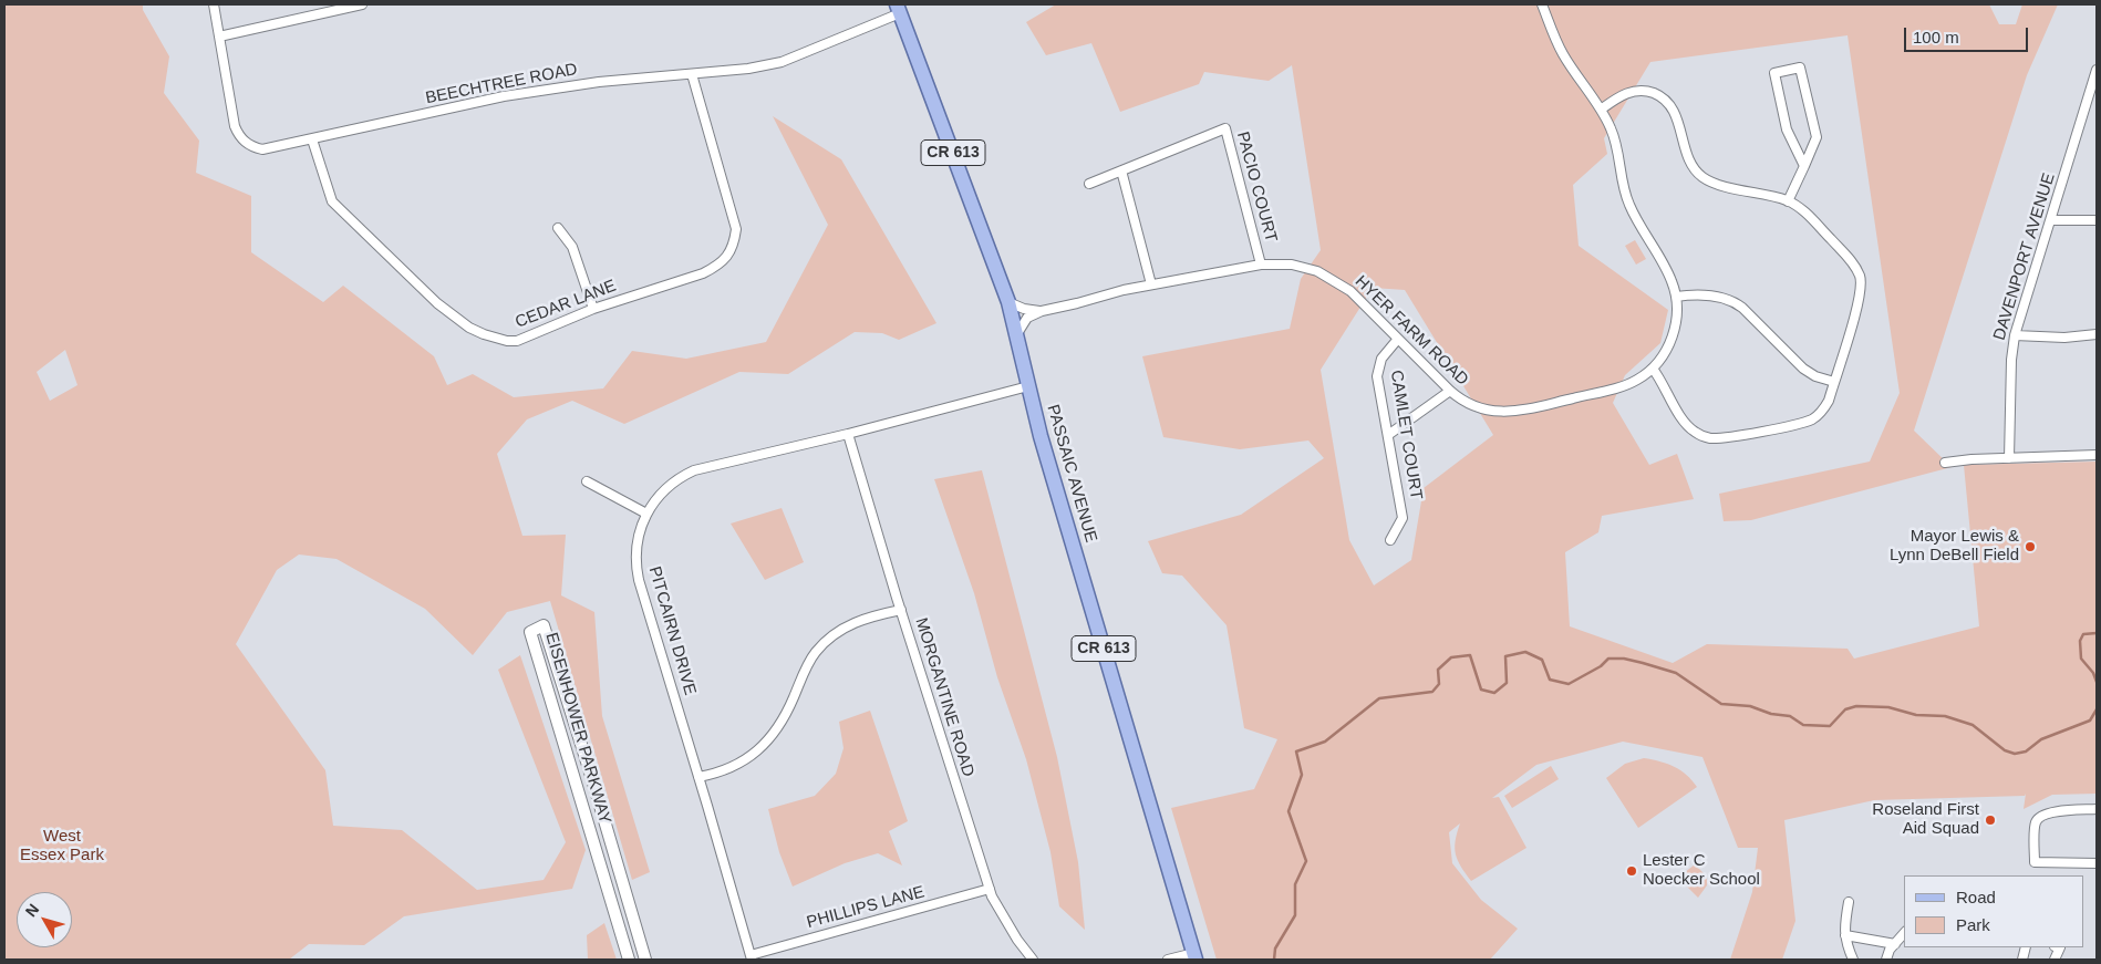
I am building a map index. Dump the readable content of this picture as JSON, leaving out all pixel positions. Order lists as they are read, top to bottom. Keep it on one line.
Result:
{"streets":{"main road":["CR 613","PASSAIC AVENUE"],"street":["BEECHTREE ROAD","PACIO COURT","DAVENPORT AVENUE","CEDAR LANE","HYER FARM ROAD","CAMLET COURT","PITCAIRN DRIVE","MORGANTINE ROAD","EISENHOWER PARKWAY","PHILLIPS LANE"]},"crossings":[["BEECHTREE ROAD","CEDAR LANE"],["BEECHTREE ROAD","PASSAIC AVENUE"],["PACIO COURT","HYER FARM ROAD"],["HYER FARM ROAD","CAMLET COURT"],["HYER FARM ROAD","PASSAIC AVENUE"],["PASSAIC AVENUE","PITCAIRN DRIVE"],["PITCAIRN DRIVE","MORGANTINE ROAD"],["PITCAIRN DRIVE","PHILLIPS LANE"],["MORGANTINE ROAD","PHILLIPS LANE"]],"parks":["West Essex Park"],"places":["Mayor Lewis & Lynn DeBell Field","Roseland First Aid Squad","Lester C Noecker School"],"legend":["Road","Park"],"scale_bar":"100 m","north":"top left"}
